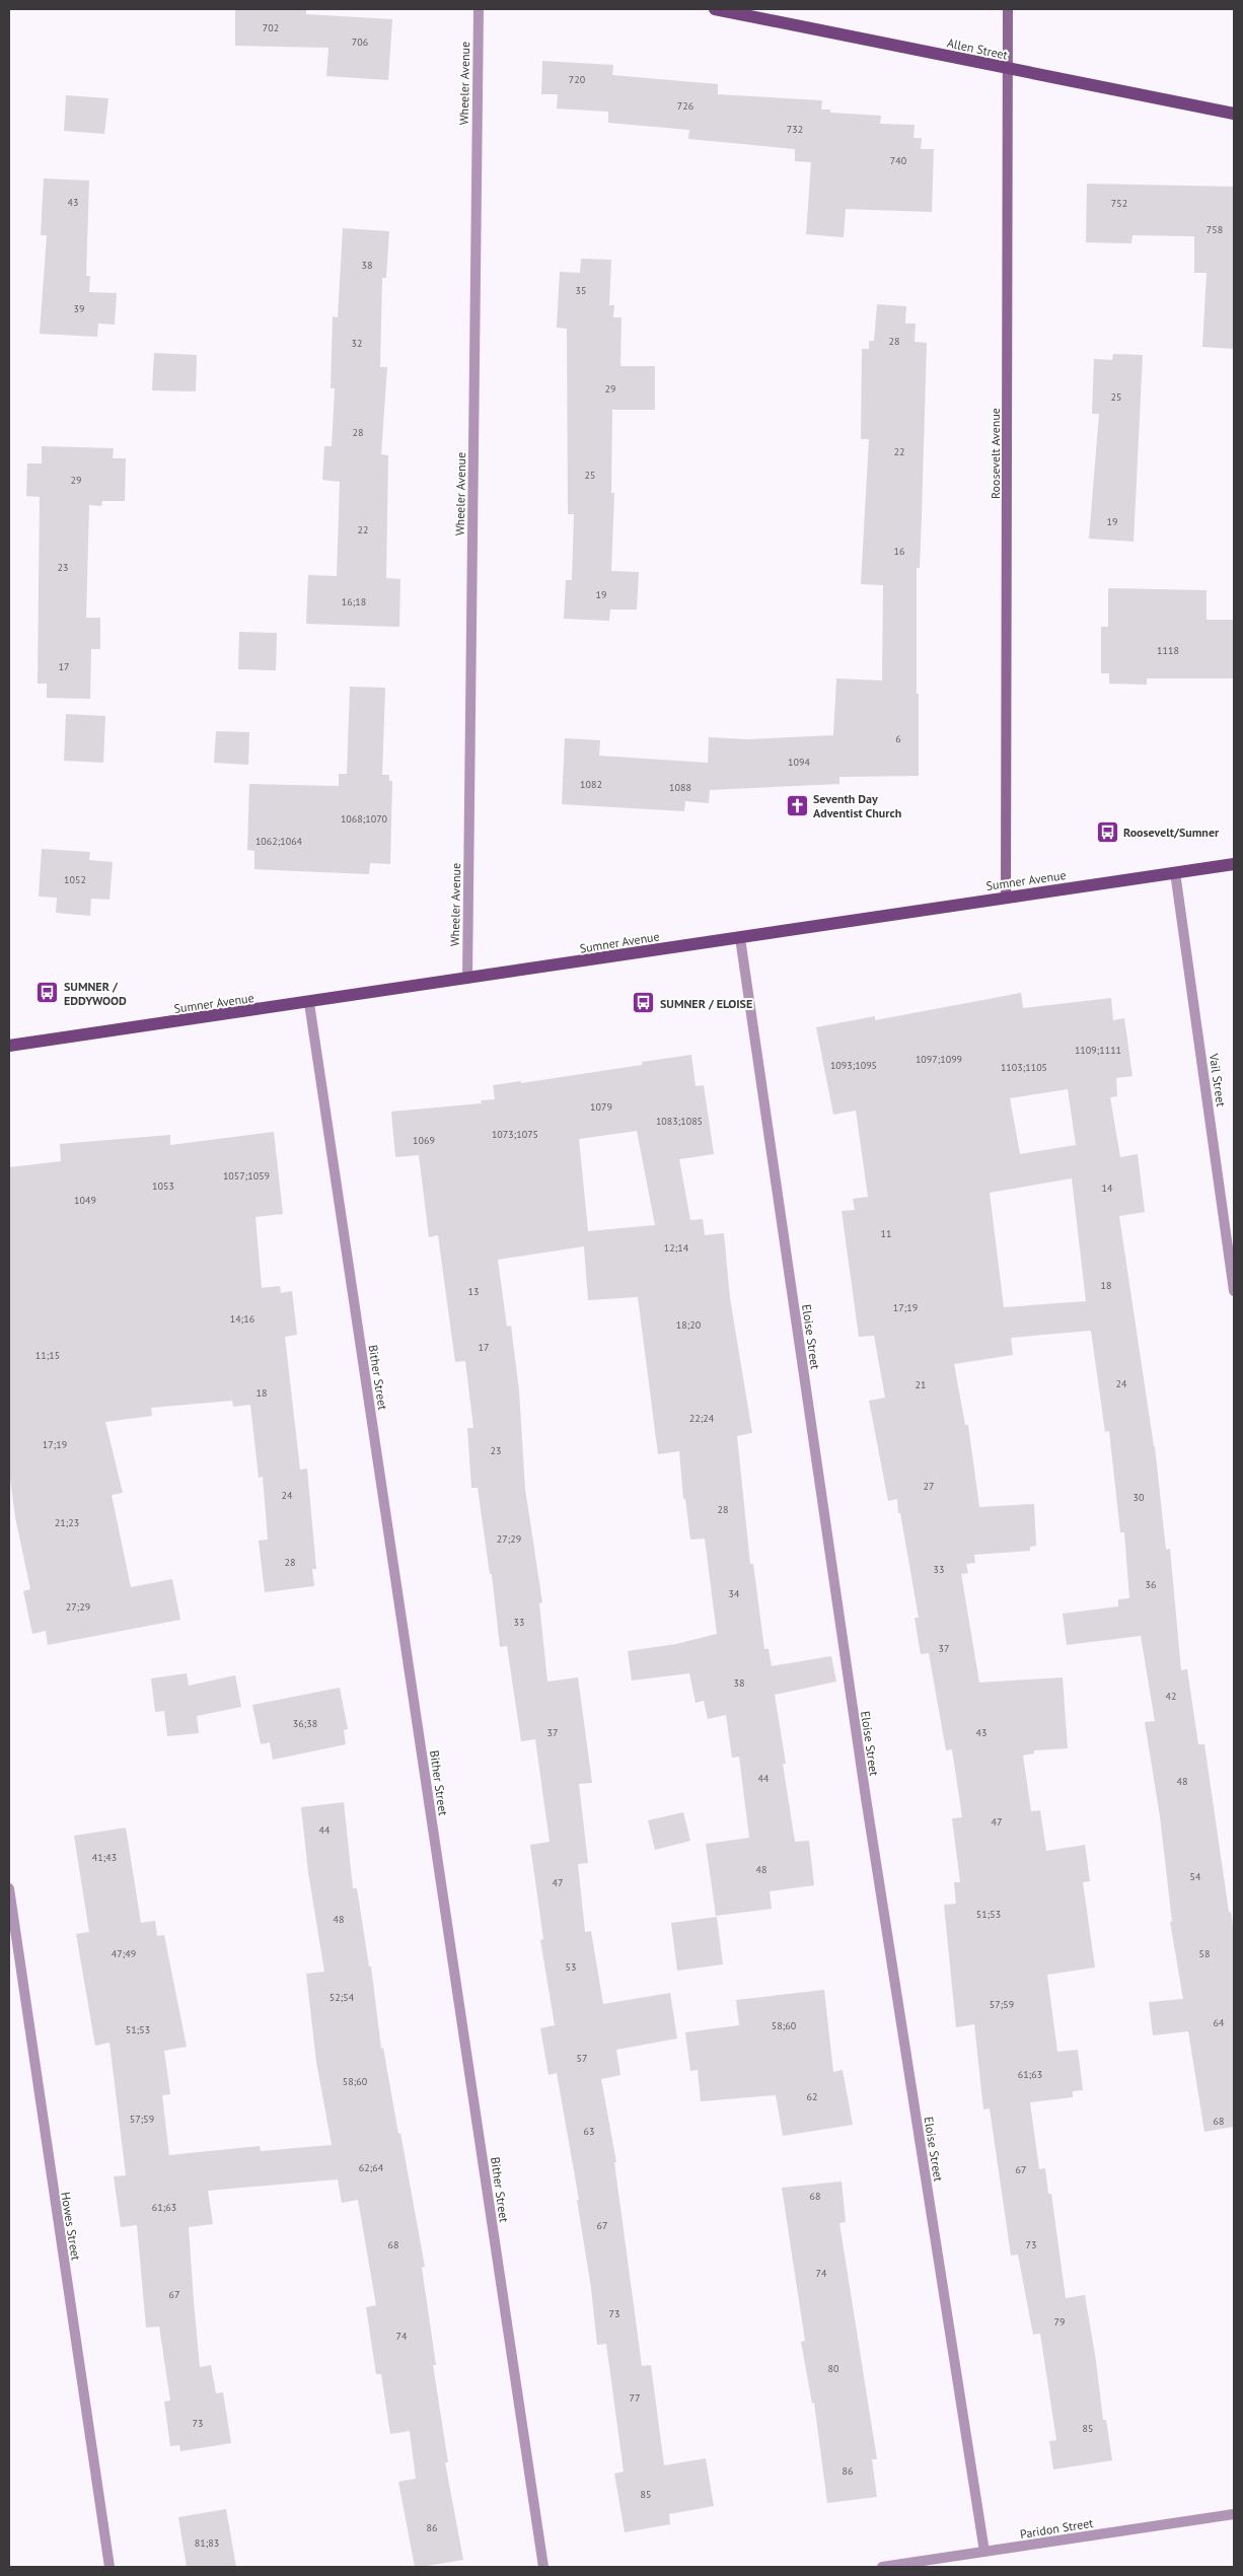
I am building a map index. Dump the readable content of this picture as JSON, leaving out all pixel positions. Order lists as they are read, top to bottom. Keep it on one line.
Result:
{"streets":{"main road":["Allen Street","Sumner Avenue"],"street":["Wheeler Avenue","Roosevelt Avenue","Vail Street","Eloise Street","Bither Street","Howes Street","Paridon Street"]},"crossings":[["Allen Street","Roosevelt Avenue"],["Wheeler Avenue","Sumner Avenue"],["Roosevelt Avenue","Sumner Avenue"],["Sumner Avenue","Vail Street"],["Sumner Avenue","Eloise Street"],["Sumner Avenue","Bither Street"],["Eloise Street","Paridon Street"]],"places":{"church":["Seventh Day Adventist Church"],"bus stop":["Roosevelt/Sumner","SUMNER / EDDYWOOD","SUMNER / ELOISE"]},"house_numbers":["702","706","720","726","732","740","43","752","758","38","35","39","28","32","29","25","28","22","25","29","19","22","16","23","19","16;18","1118","17","6","1094","1082","1088","1068;1070","1062;1064","1052","1109;1111","1097;1099","1093;1095","1103;1105","1079","1083;1085","1073;1075","1069","1057;1059","1053","14","1049","11","12;14","18","13","17;19","14;16","18;20","17","11;15","24","21","18","22;24","17;19","23","27","24","30","28","21;23","27;29","28","33","36","34","27;29","33","37","38","42","36;38","37","43","44","48","47","44","41;43","48","54","47","51;53","48","47;49","58","53","52;54","57;59","64","58;60","51;53","57","61;63","58;60","62","57;59","68","63","62;64","67","68","61;63","67","68","73","74","67","73","79","74","80","77","73","85","86","85","86","81;83"]}
